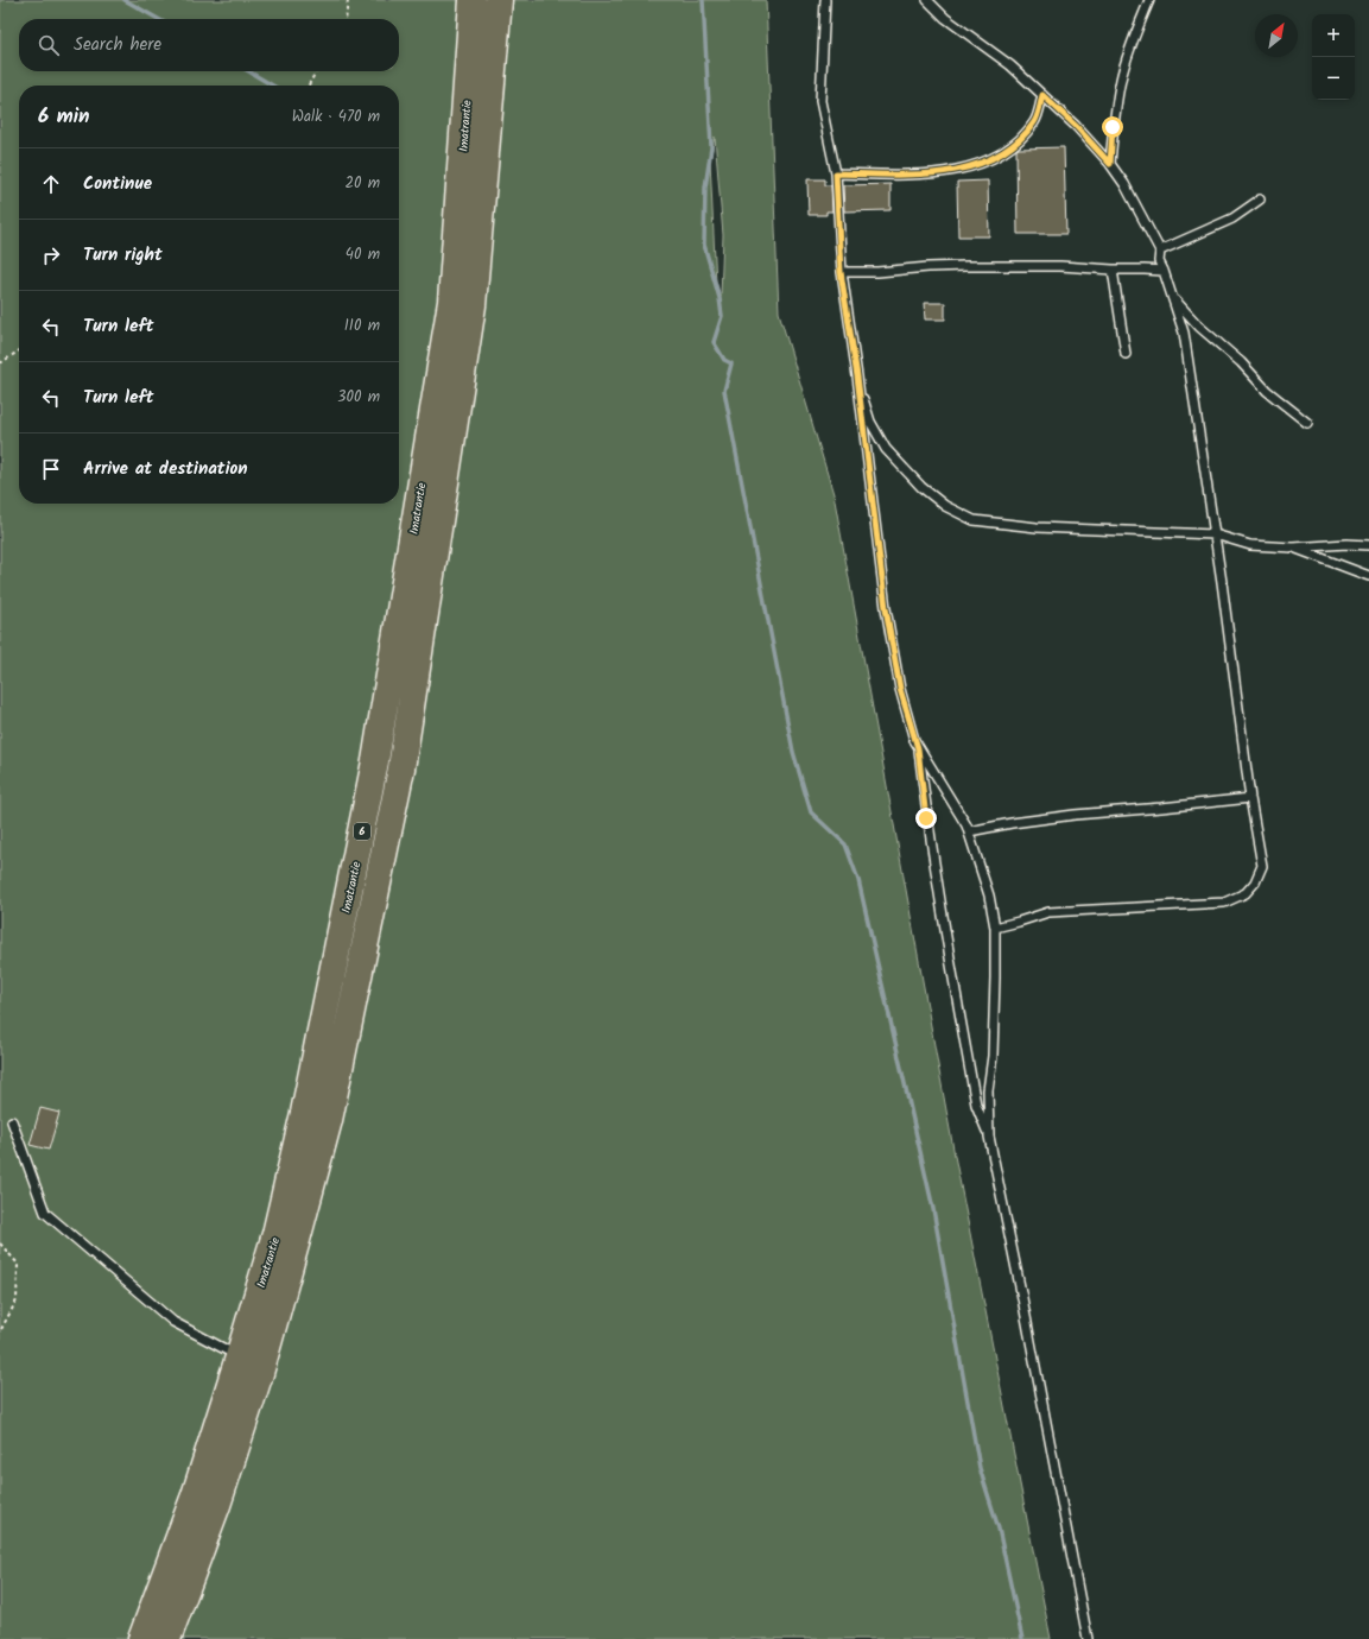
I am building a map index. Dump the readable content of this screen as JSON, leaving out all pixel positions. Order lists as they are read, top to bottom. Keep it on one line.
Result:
{"streets":{"highway":["Imatrantie","6"]},"north":"top right","page":{"map_buttons":["+","−"],"search":"Search here","heading":["6 min","Walk · 470 m"],"list":[["Continue","20 m"],["Turn right","40 m"],["Turn left","110 m"],["Turn left","300 m"],"Arrive at destination"]}}
